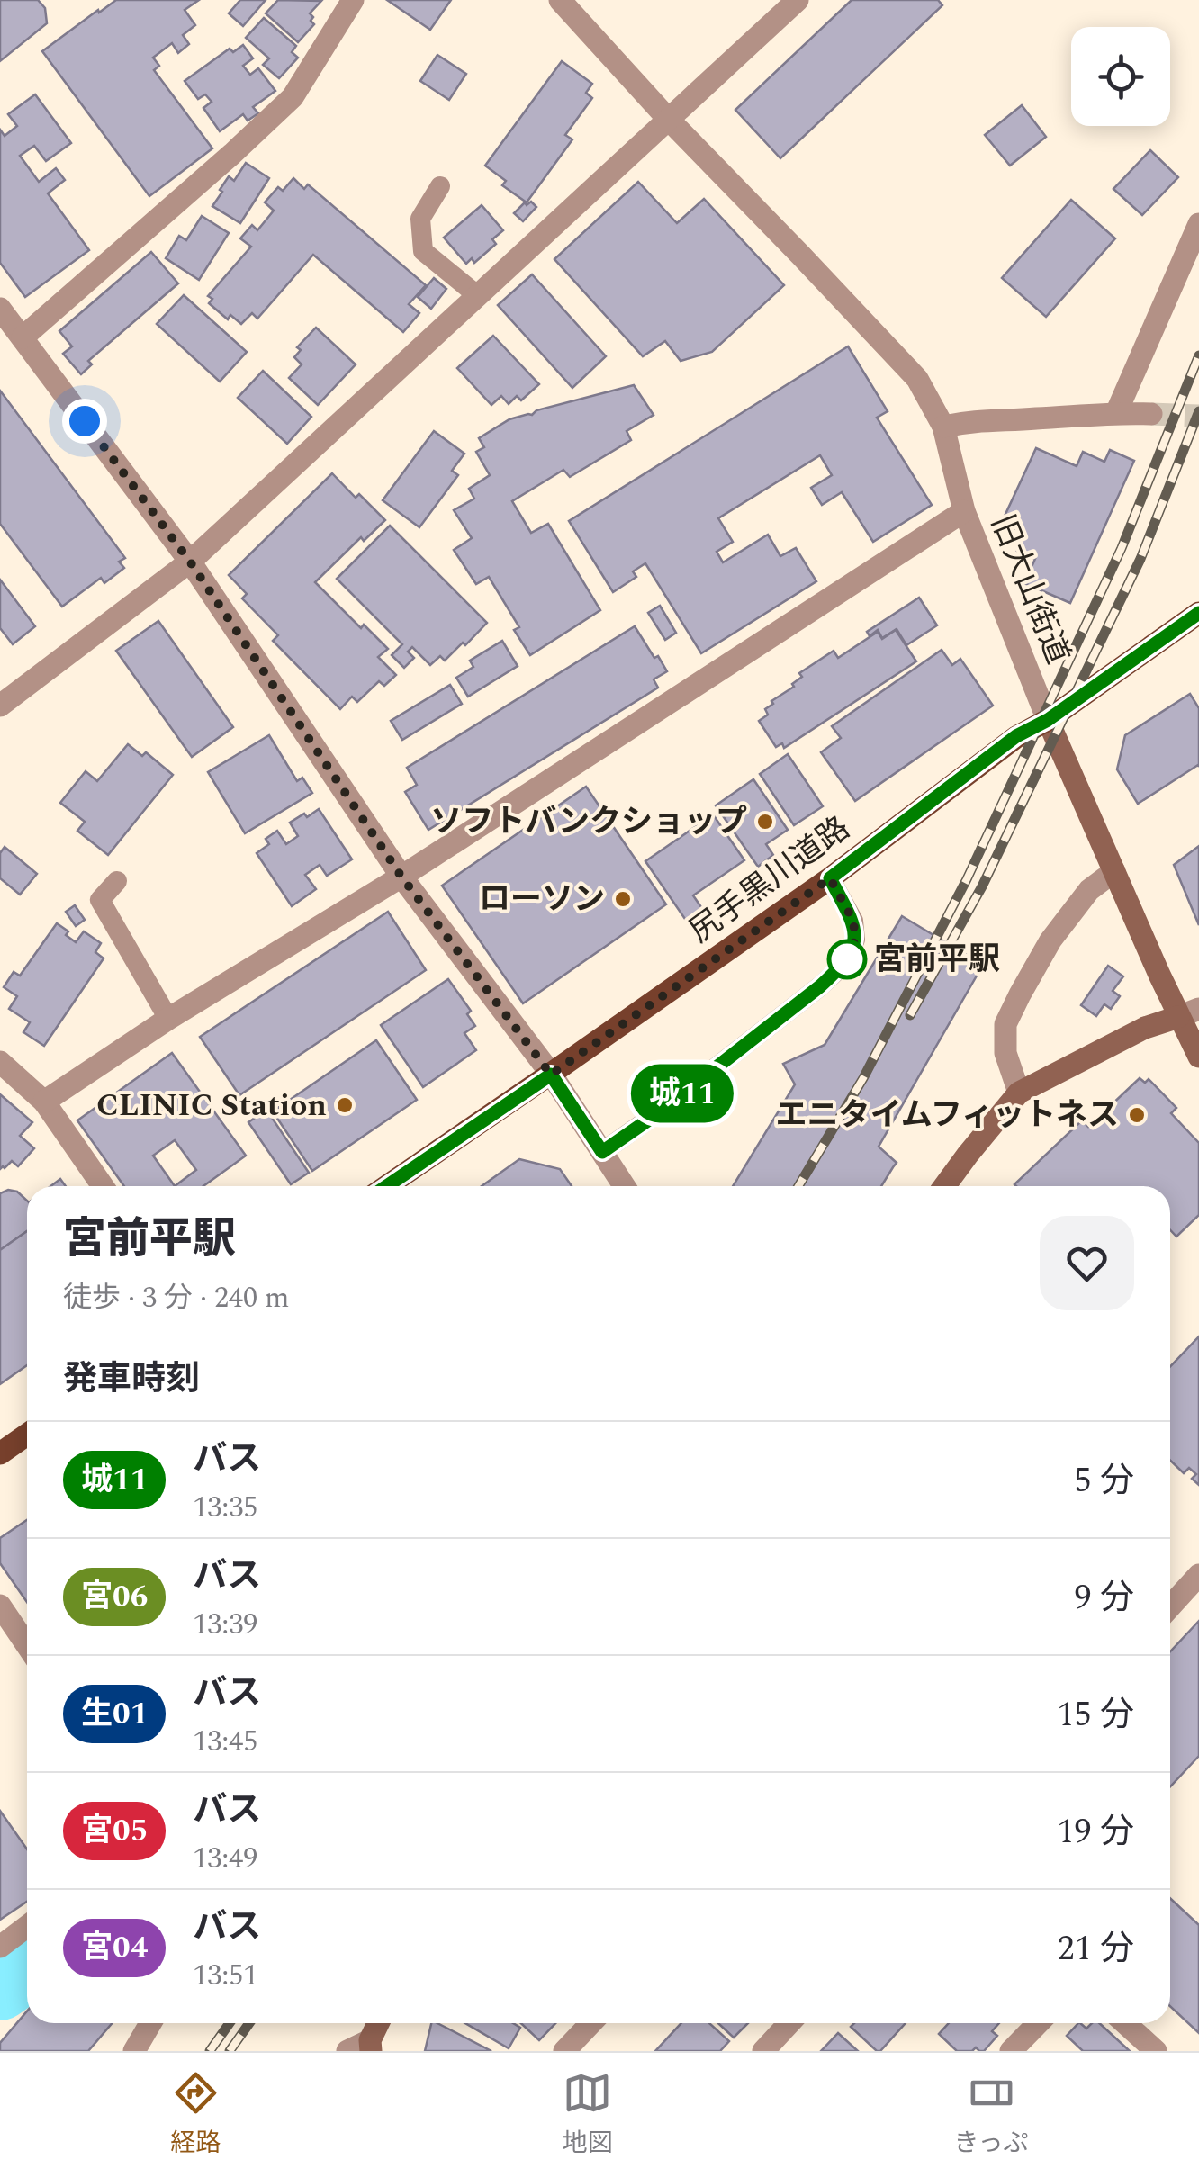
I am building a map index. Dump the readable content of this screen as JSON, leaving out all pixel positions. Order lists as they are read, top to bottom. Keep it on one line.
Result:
{"streets":{"main road":["尻手黒川道路"],"street":["旧大山街道"]},"crossings":[["旧大山街道","尻手黒川道路"]],"places":["ソフトバンクショップ","ローソン","宮前平駅","CLINIC Station","エニタイムフィットネス"],"lines":["bus line 城11"],"page":{"on_map":"城11","heading":[["宮前平駅","徒歩 · 3 分 · 240 m"],"発車時刻"],"list":[{"mark":"城11","name":"バス","note":"13:35","value":"5 分"},{"mark":"宮06","name":"バス","note":"13:39","value":"9 分"},{"mark":"生01","name":"バス","note":"13:45","value":"15 分"},{"mark":"宮05","name":"バス","note":"13:49","value":"19 分"},{"mark":"宮04","name":"バス","note":"13:51","value":"21 分"}],"tabs":["経路","地図","きっぷ"]}}
